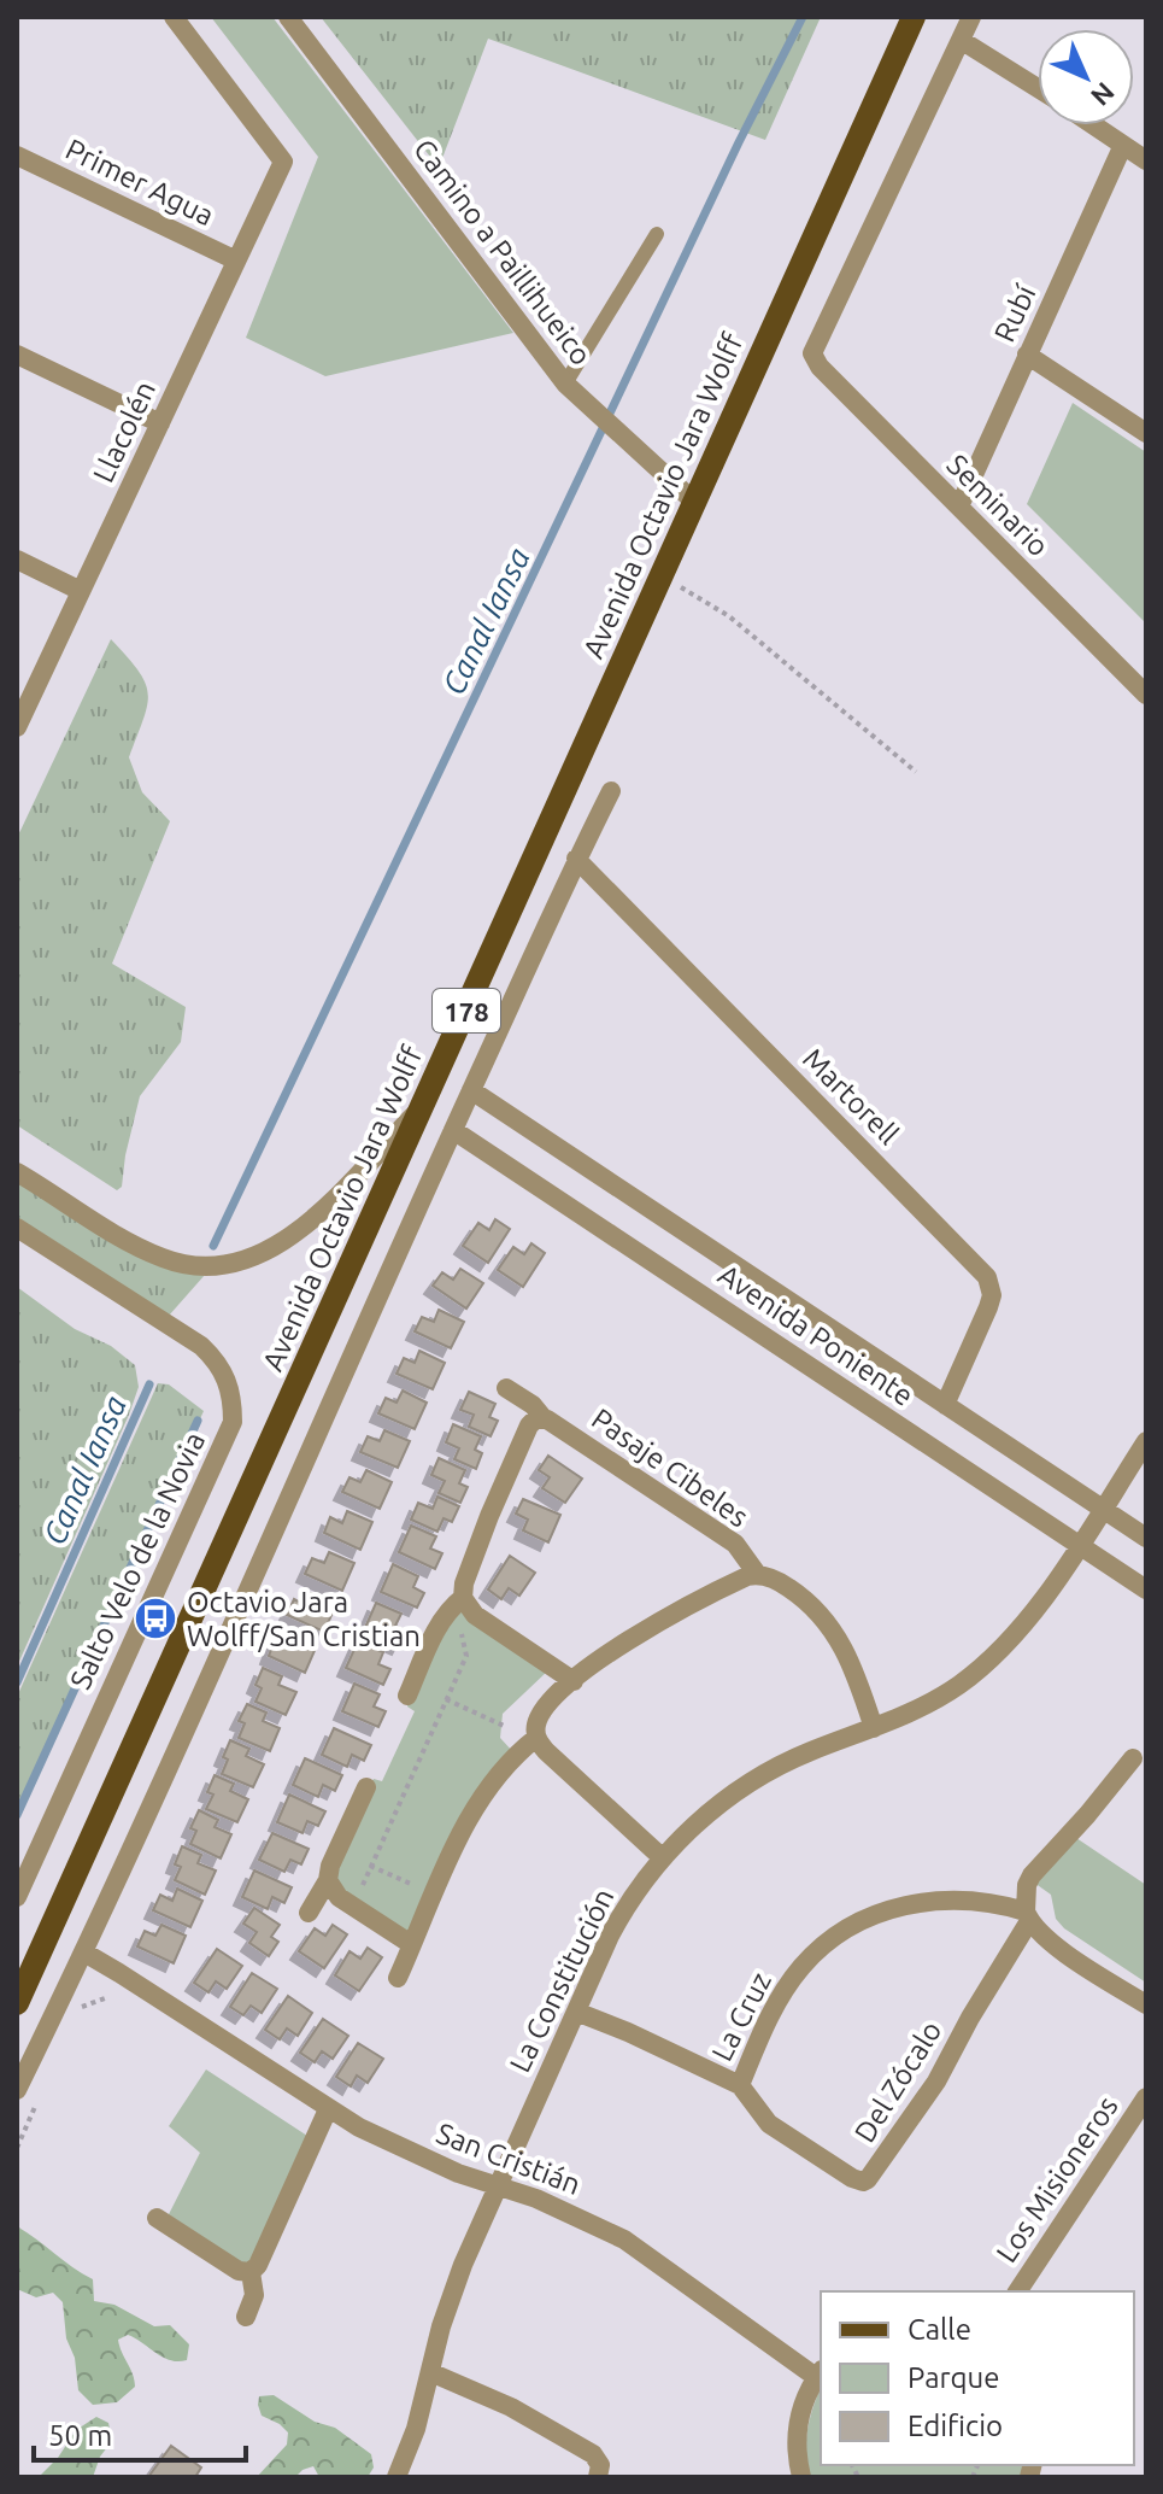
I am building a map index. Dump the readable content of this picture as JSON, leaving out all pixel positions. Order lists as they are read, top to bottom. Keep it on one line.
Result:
{"streets":{"main road":["Avenida Octavio Jara Wolff","178"],"street":["Primer Agua","Camino a Paillihueico","Rubí","Llacolén","Seminario","Martorell","Avenida Poniente","Pasaje Cibeles","Salto Velo de la Novia","La Constitución","La Cruz","Del Zócalo","San Cristián","Los Misioneros"]},"crossings":[["Primer Agua","Llacolén"],["Camino a Paillihueico","Avenida Octavio Jara Wolff"],["Rubí","Seminario"],["Martorell","Avenida Poniente"],["Avenida Poniente","La Constitución"],["Pasaje Cibeles","La Constitución"],["La Constitución","La Cruz"],["La Constitución","San Cristián"],["La Cruz","Del Zócalo"]],"water":["Canal Iansa"],"places":{"bus stop":["Octavio Jara Wolff/San Cristian"]},"legend":["Calle","Parque","Edificio"],"scale_bar":"50 m","north":"bottom right"}
